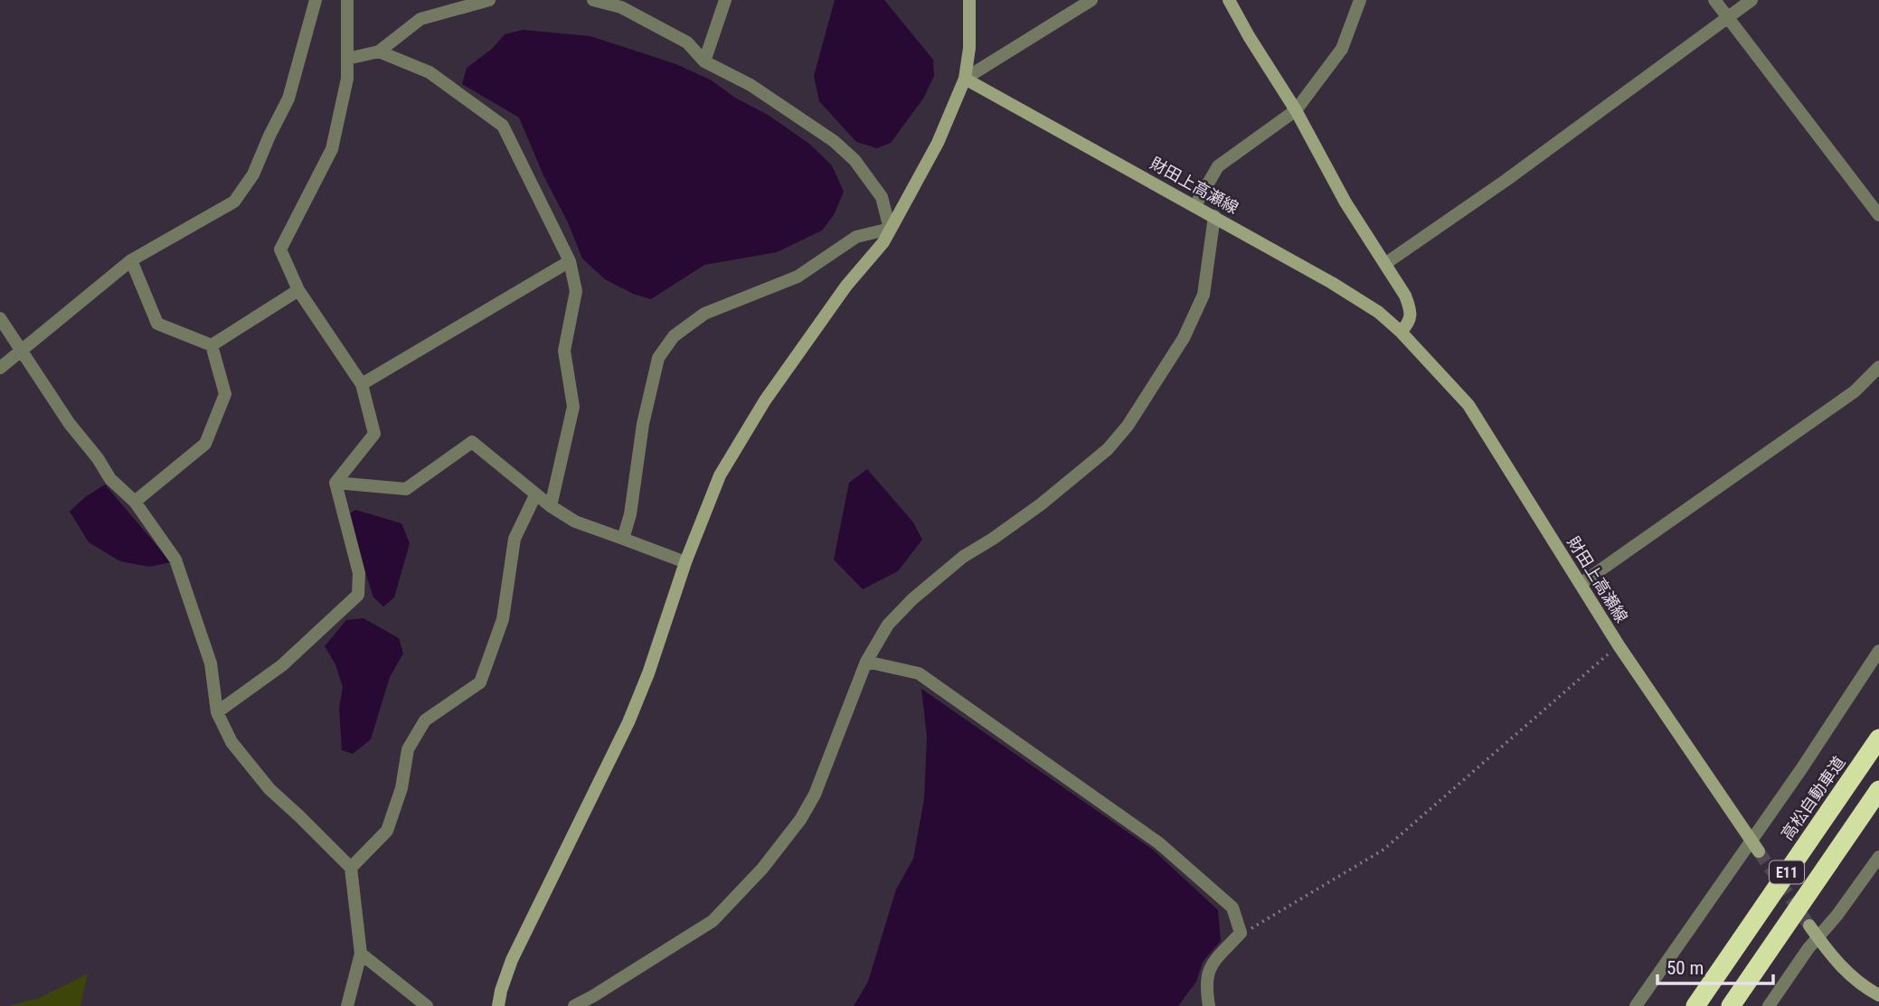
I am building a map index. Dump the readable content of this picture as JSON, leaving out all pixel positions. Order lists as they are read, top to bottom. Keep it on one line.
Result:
{"streets":{"highway":["高松自動車道","E11"],"main road":["財田上高瀬線"]},"scale_bar":"50 m"}
